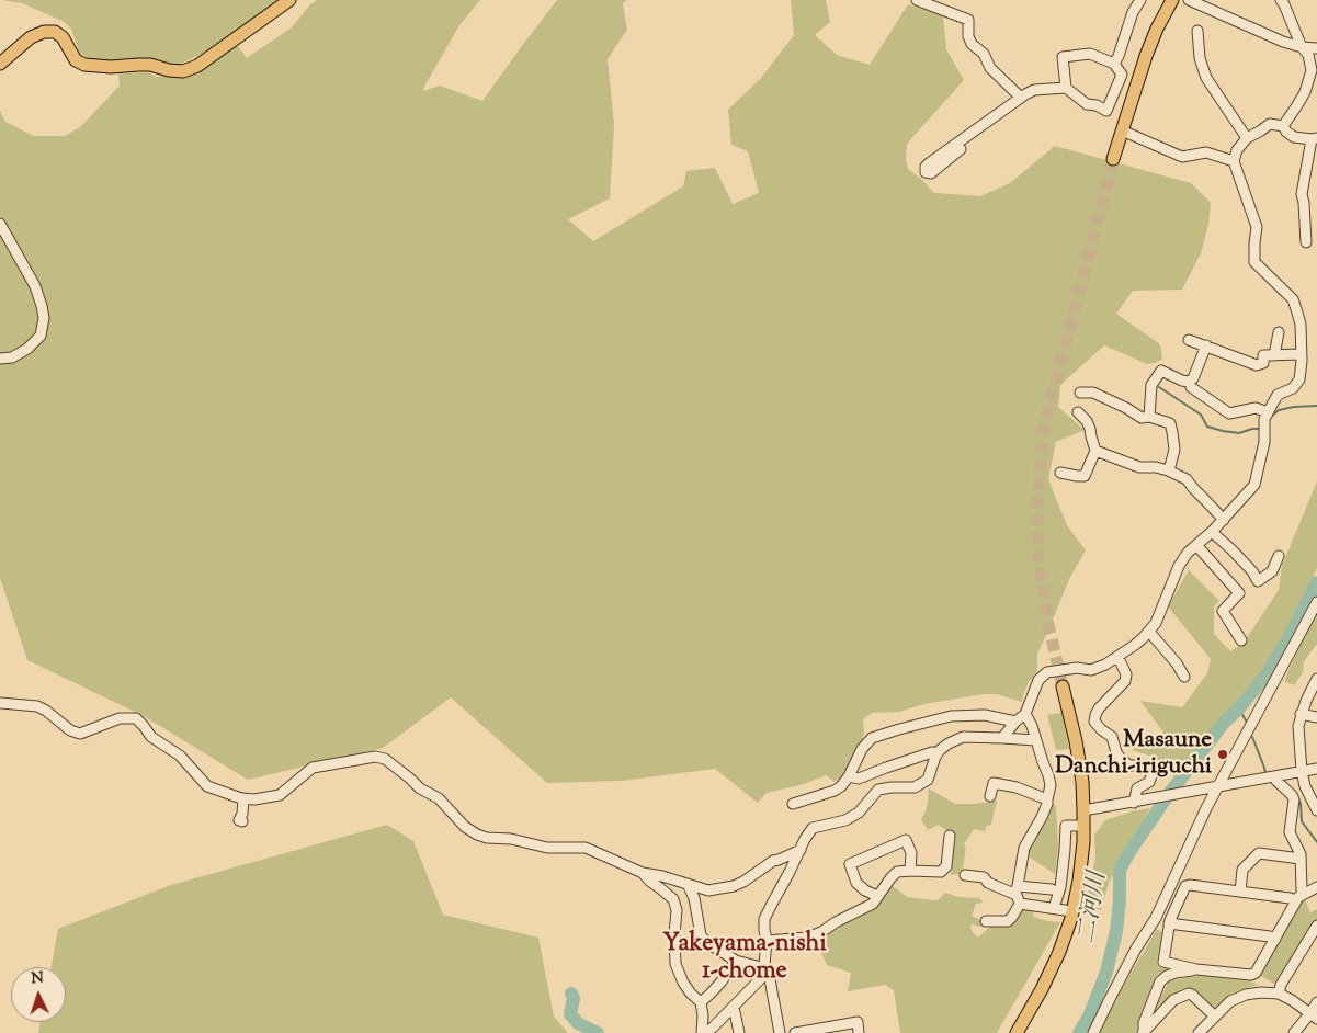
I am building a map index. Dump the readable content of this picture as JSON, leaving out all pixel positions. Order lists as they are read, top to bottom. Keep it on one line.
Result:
{"districts":["Yakeyama-nishi 1-chome"],"water":["二河川"],"places":["Masaune Danchi-iriguchi"],"north":"top"}
